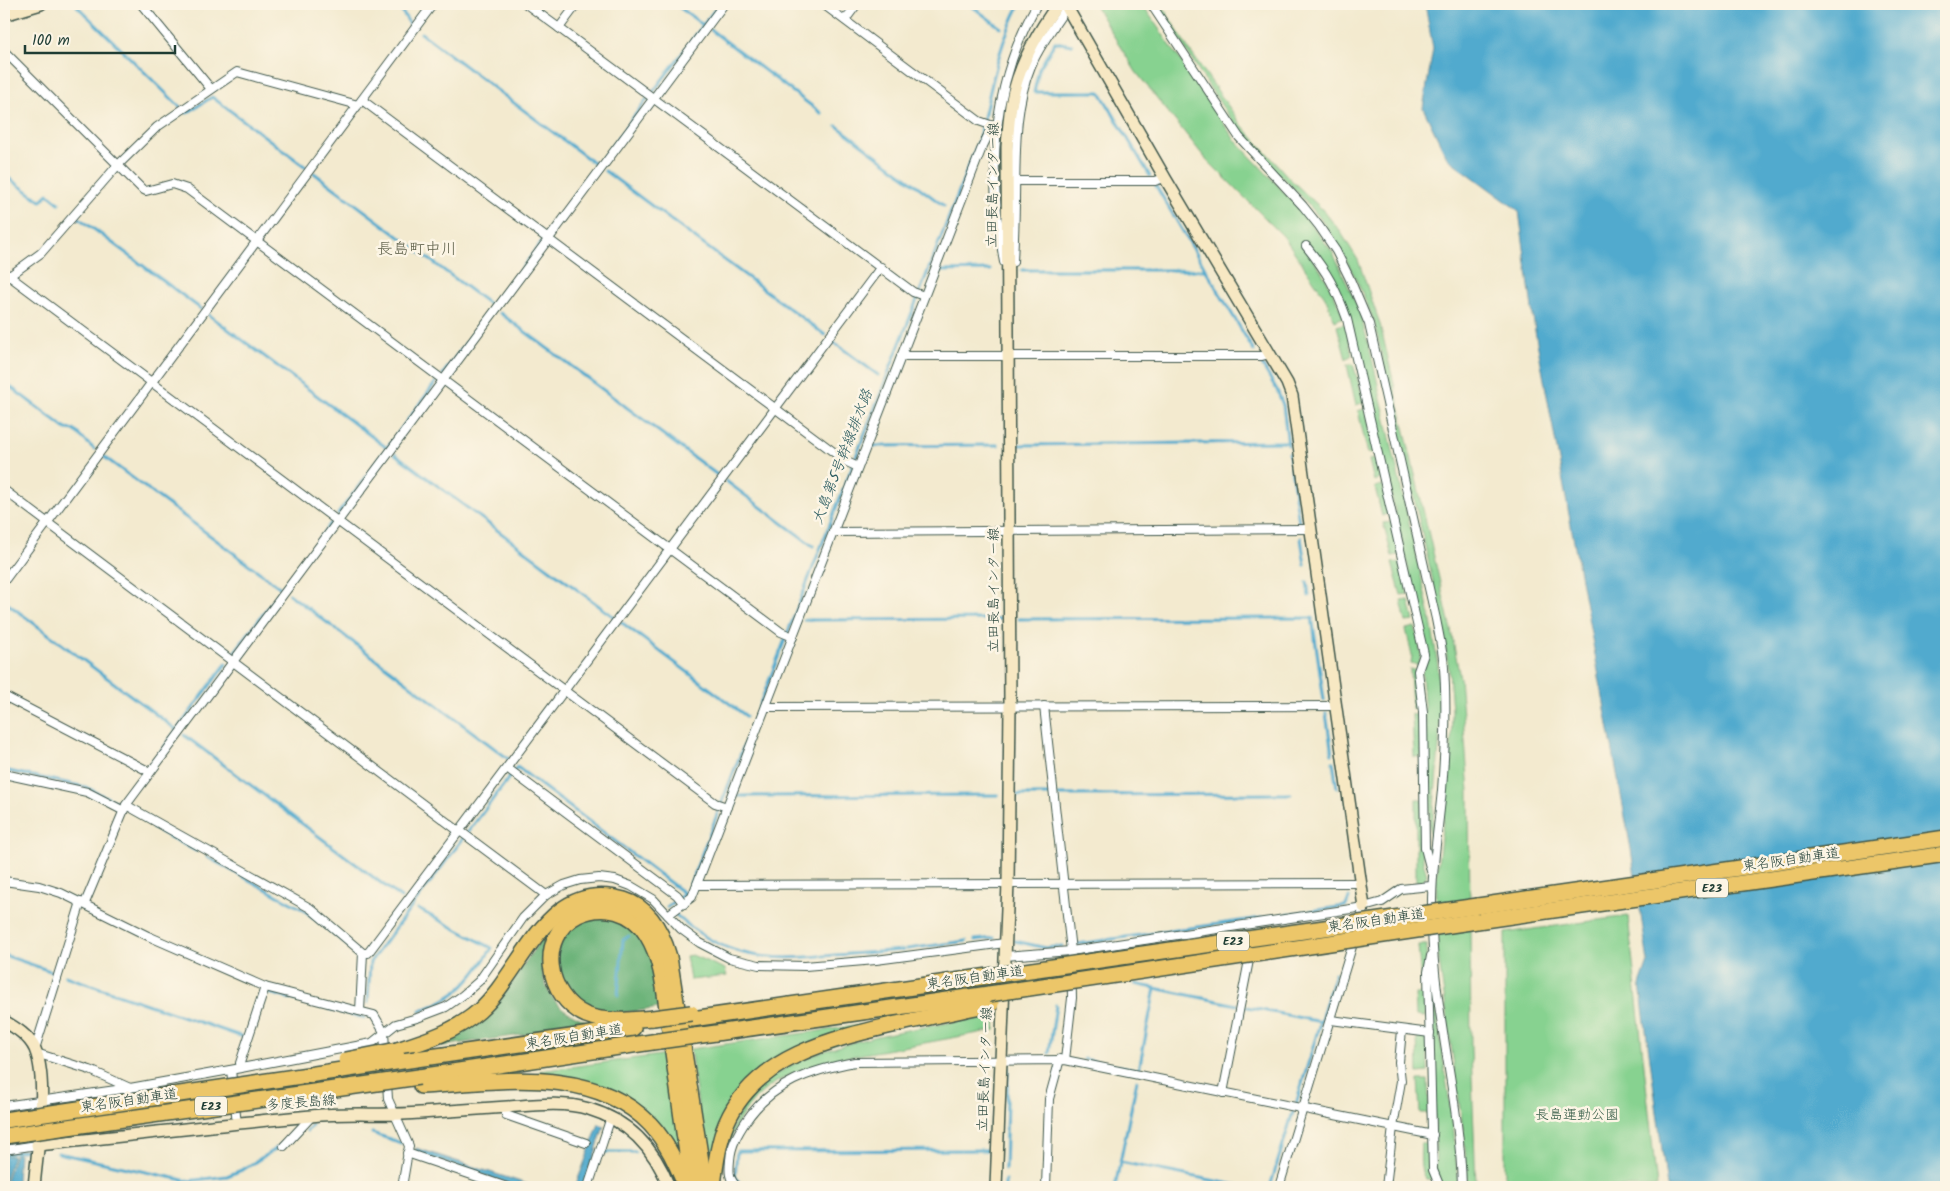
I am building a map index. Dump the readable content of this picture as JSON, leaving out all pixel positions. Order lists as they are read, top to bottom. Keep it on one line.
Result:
{"streets":{"highway":["東名阪自動車道","E23"],"main road":["立田長島インター線","多度長島線"]},"districts":["長島町中川"],"water":["大島第5号幹線排水路"],"parks":["長島運動公園"],"scale_bar":"100 m"}
